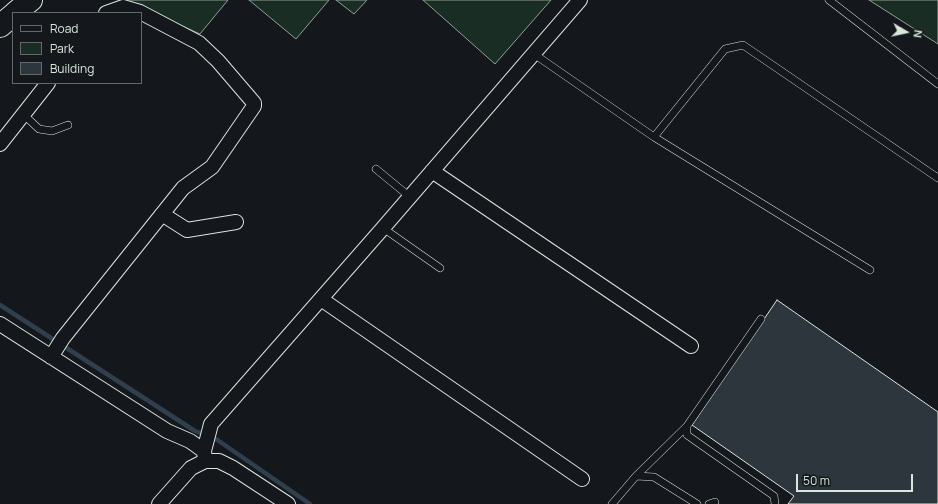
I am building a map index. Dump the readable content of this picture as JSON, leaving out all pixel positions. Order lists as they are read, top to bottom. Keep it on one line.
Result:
{"legend":["Road","Park","Building"],"scale_bar":"50 m","north":"right"}
